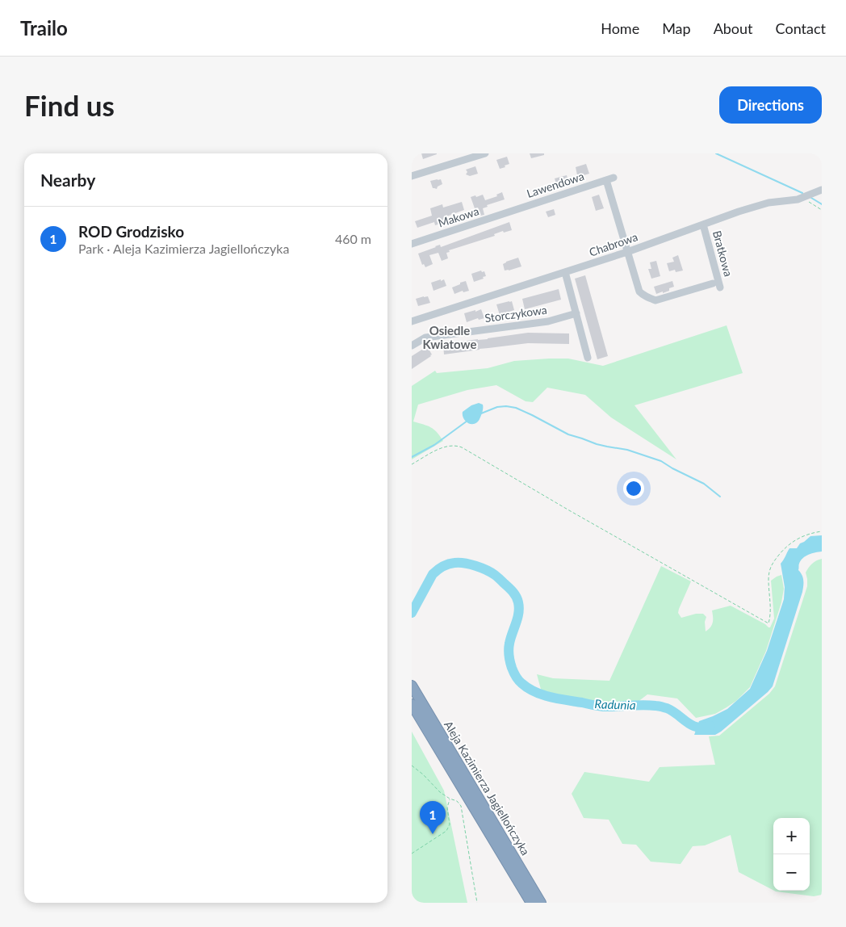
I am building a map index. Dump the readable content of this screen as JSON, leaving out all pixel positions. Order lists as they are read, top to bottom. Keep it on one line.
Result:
{"streets":{"highway":["Aleja Kazimierza Jagiellończyka"],"street":["Lawendowa","Makowa","Chabrowa","Bratkowa","Storczykowa"]},"crossings":[["Lawendowa","Makowa"],["Lawendowa","Chabrowa"],["Chabrowa","Bratkowa"]],"districts":["Osiedle Kwiatowe"],"water":["Radunia"],"page":{"header":"Trailo","nav":["Home","Map","About","Contact"],"buttons":"Directions","title":"Find us","heading":"Nearby","list":[{"mark":"1","name":"ROD Grodzisko","note":"Park · Aleja Kazimierza Jagiellończyka","value":"460 m"}],"pins":"1","map_buttons":["+","−"]}}
